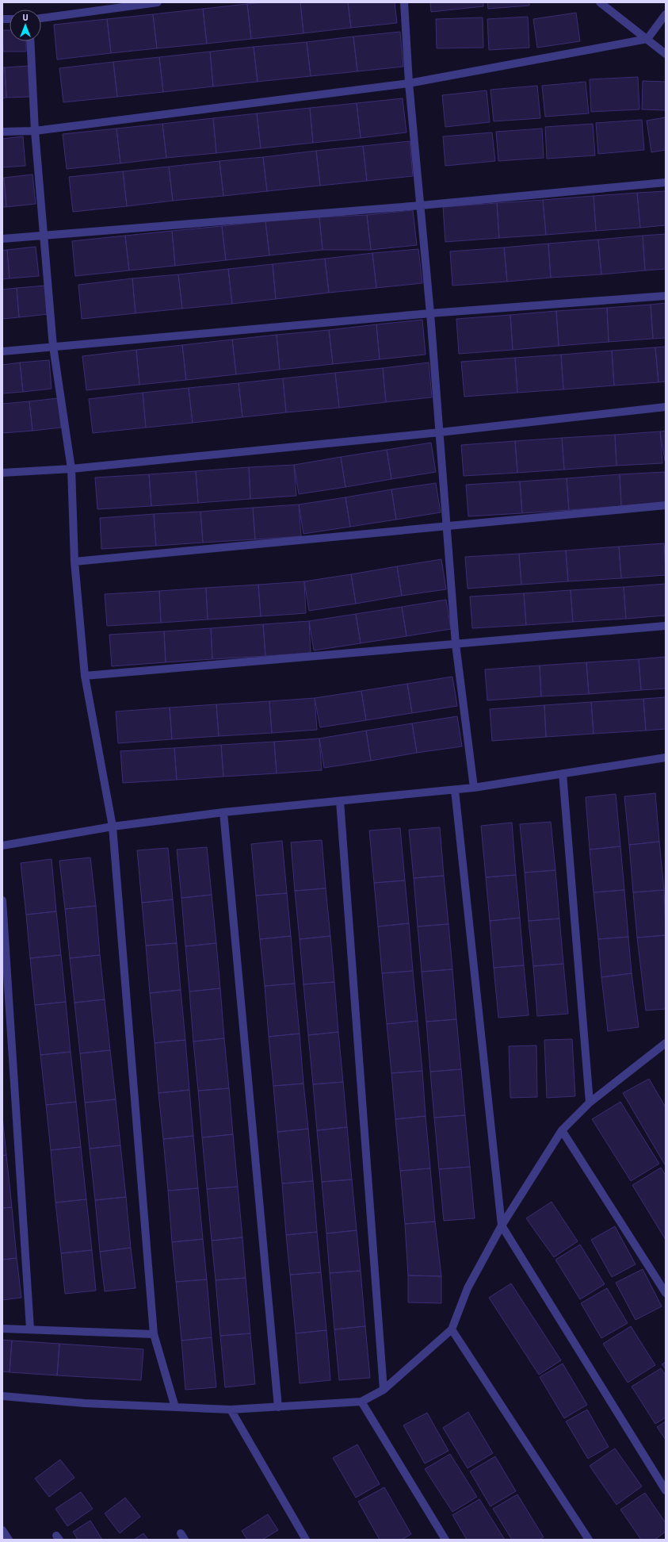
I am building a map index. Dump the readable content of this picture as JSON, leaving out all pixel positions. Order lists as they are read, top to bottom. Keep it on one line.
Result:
{"north":"top"}
